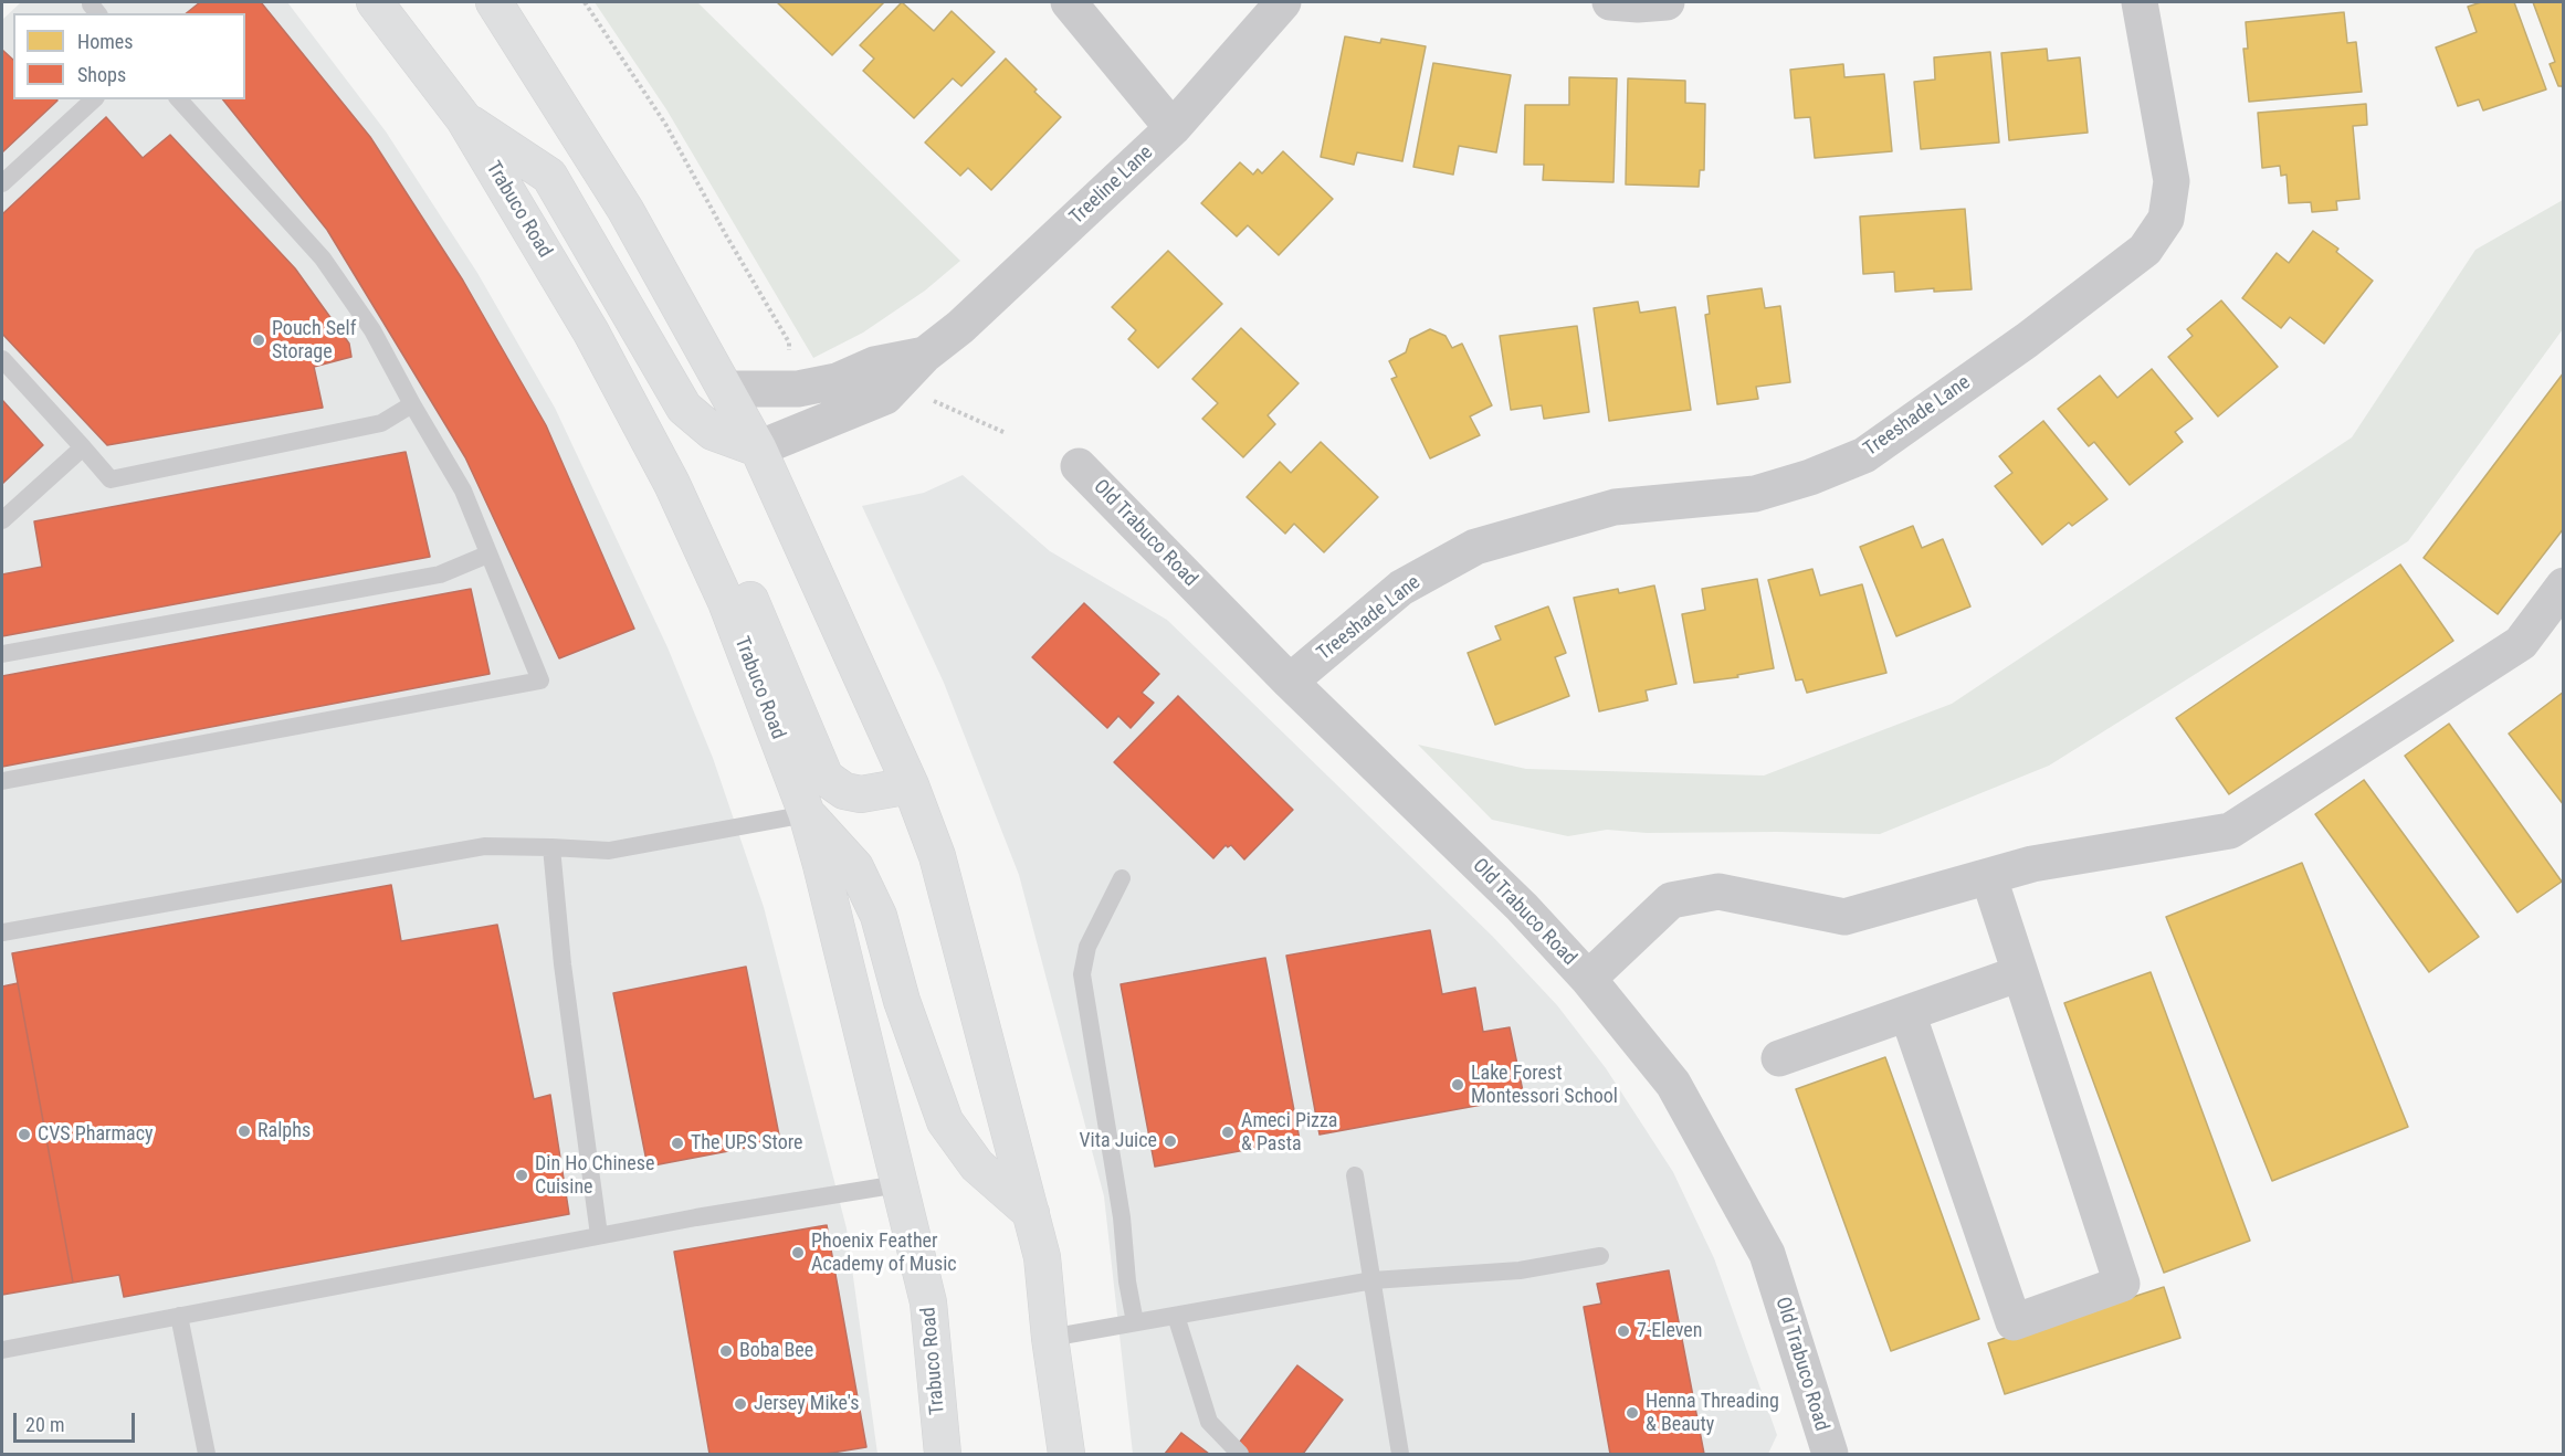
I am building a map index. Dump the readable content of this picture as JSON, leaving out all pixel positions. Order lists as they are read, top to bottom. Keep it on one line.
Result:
{"streets":{"main road":["Trabuco Road"],"street":["Treeline Lane","Treeshade Lane","Old Trabuco Road"]},"crossings":[["Treeshade Lane","Old Trabuco Road"]],"places":["Pouch Self Storage","Lake Forest Montessori School","Ralphs","Ameci Pizza & Pasta","CVS Pharmacy","Vita Juice","The UPS Store","Din Ho Chinese Cuisine","Phoenix Feather Academy of Music","7-Eleven","Boba Bee","Jersey Mike's","Henna Threading & Beauty"],"legend":["Homes","Shops"],"scale_bar":"20 m"}
